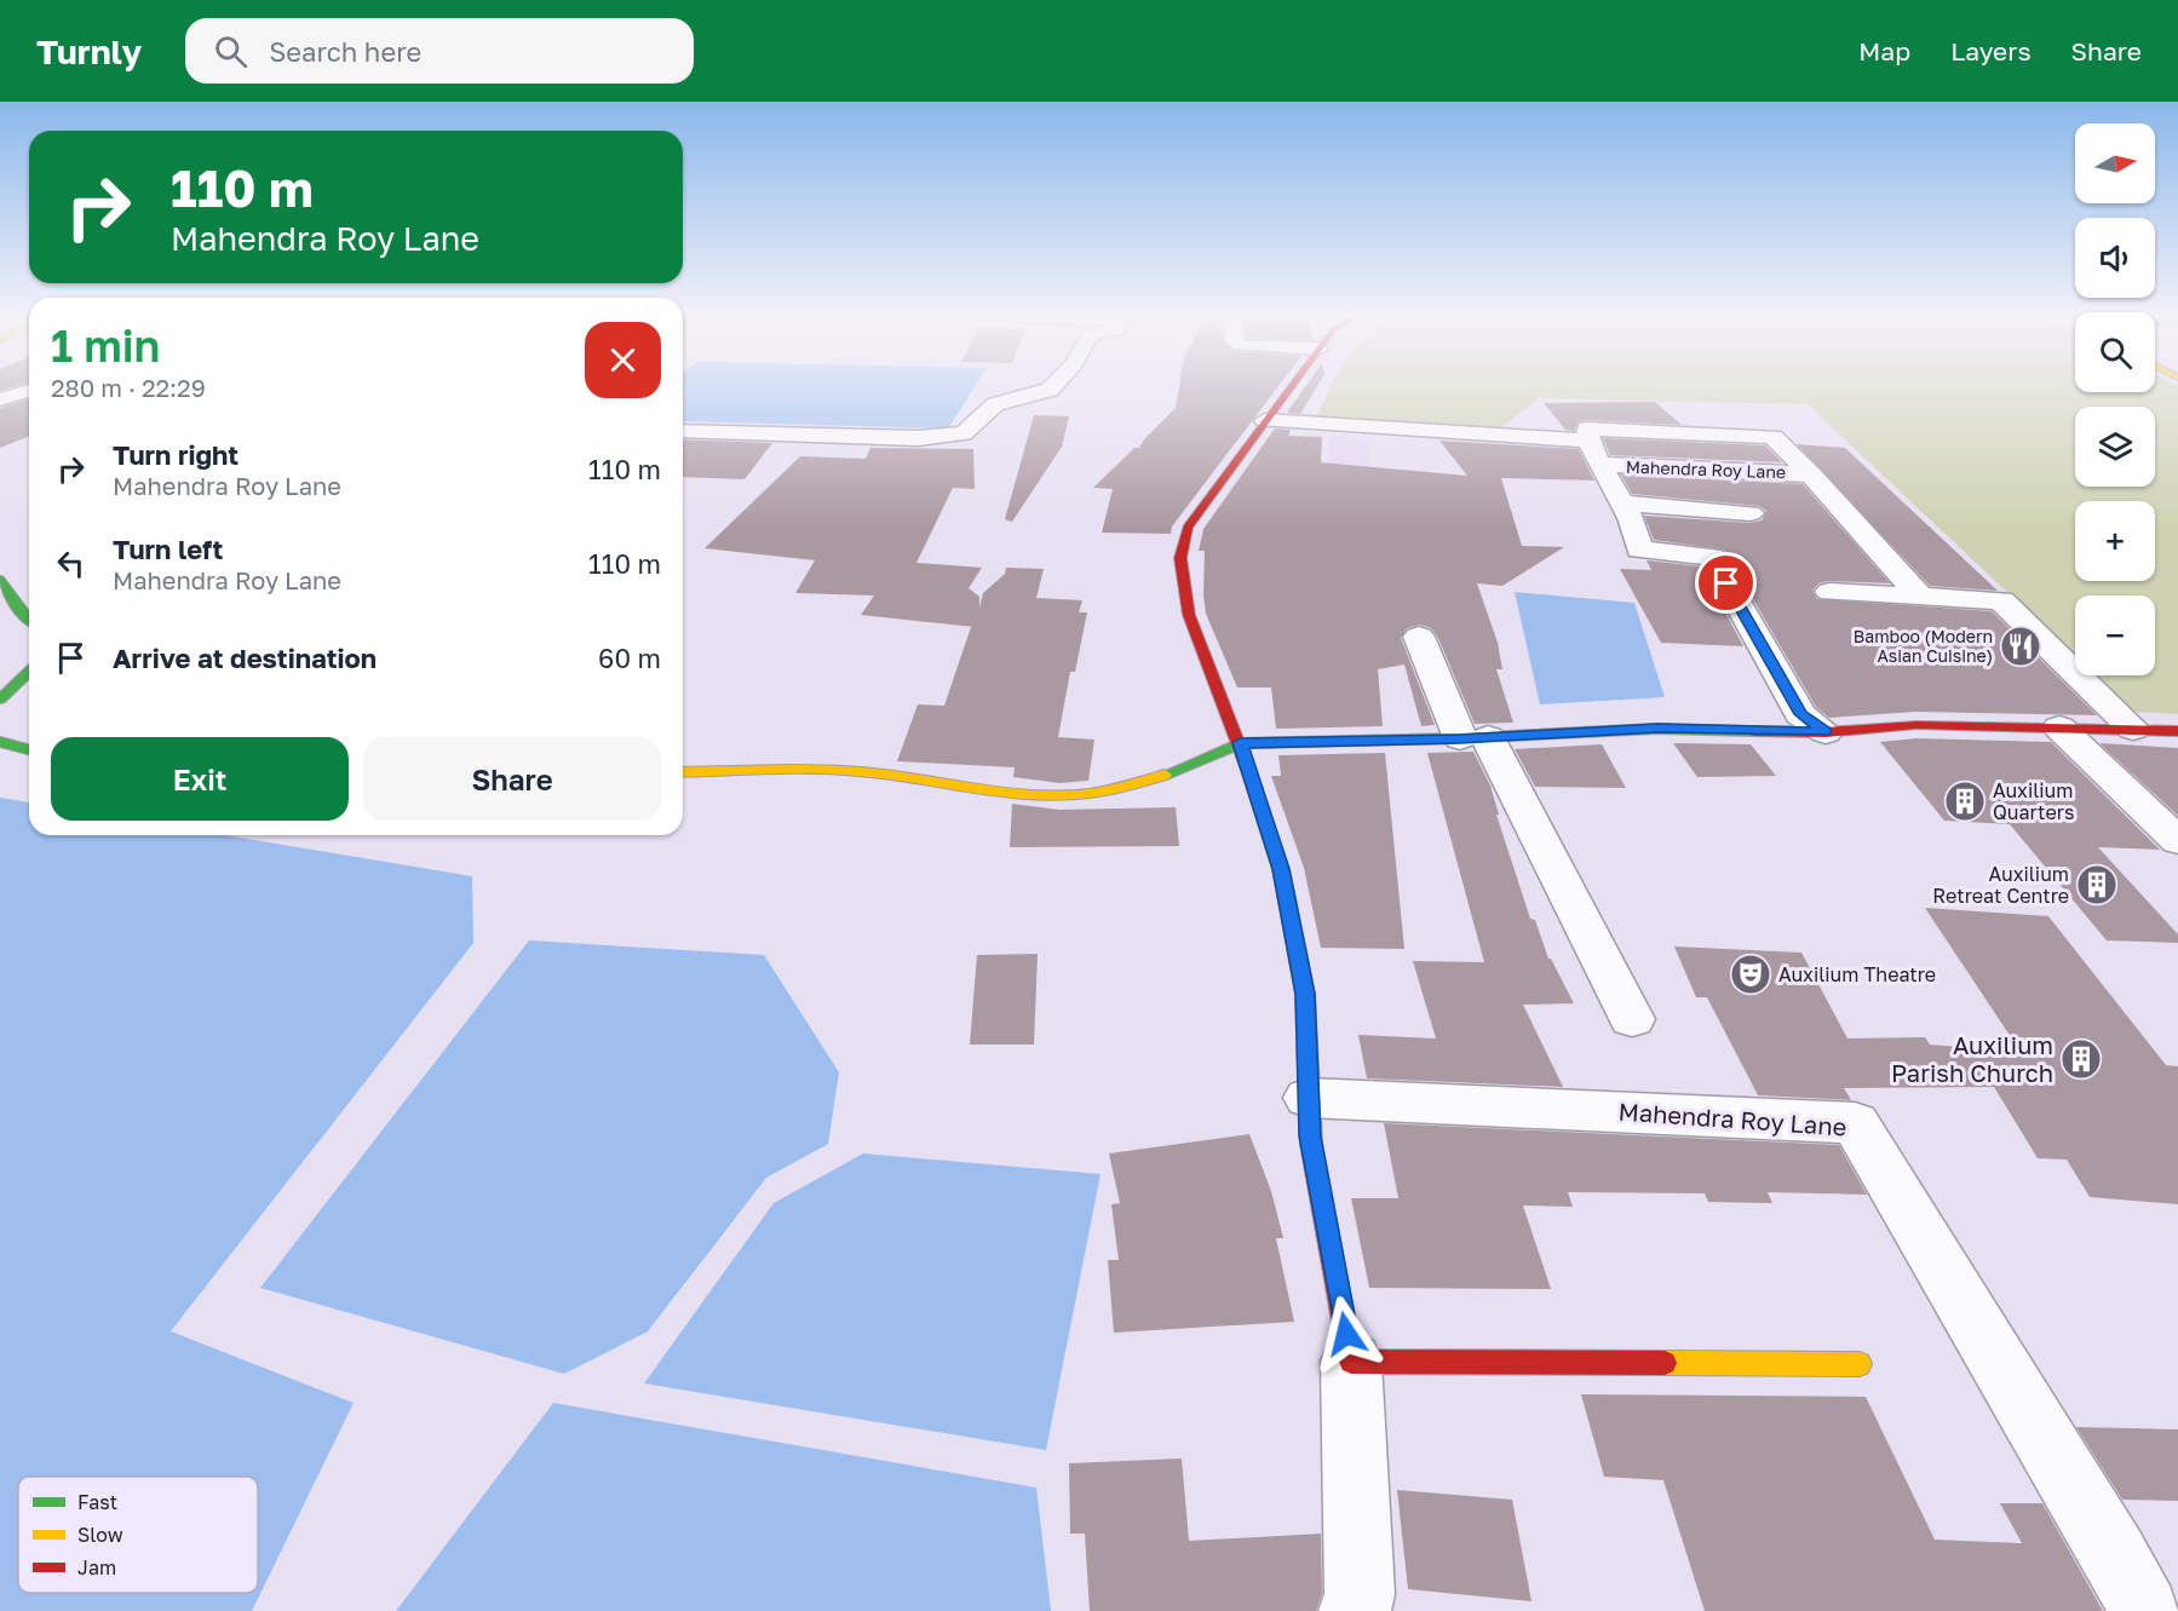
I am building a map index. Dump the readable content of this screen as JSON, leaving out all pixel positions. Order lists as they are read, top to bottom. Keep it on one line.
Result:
{"streets":{"street":["Mahendra Roy Lane"]},"places":{"restaurant":["Bamboo (Modern Asian Cuisine)"],"building":["Auxilium Quarters","Auxilium Retreat Centre","Auxilium Parish Church"],"theatre":["Auxilium Theatre"]},"legend":["Fast","Slow","Jam"],"north":"right","page":{"header":"Turnly","search":"Search here","nav":["Map","Layers","Share"],"map_buttons":["+","−"],"turn":["110 m","Mahendra Roy Lane"],"heading":["1 min","280 m · 22:29"],"list":[{"name":"Turn right","note":"Mahendra Roy Lane","value":"110 m"},{"name":"Turn left","note":"Mahendra Roy Lane","value":"110 m"},{"name":"Arrive at destination","value":"60 m"}],"buttons":["Exit","Share"]}}
